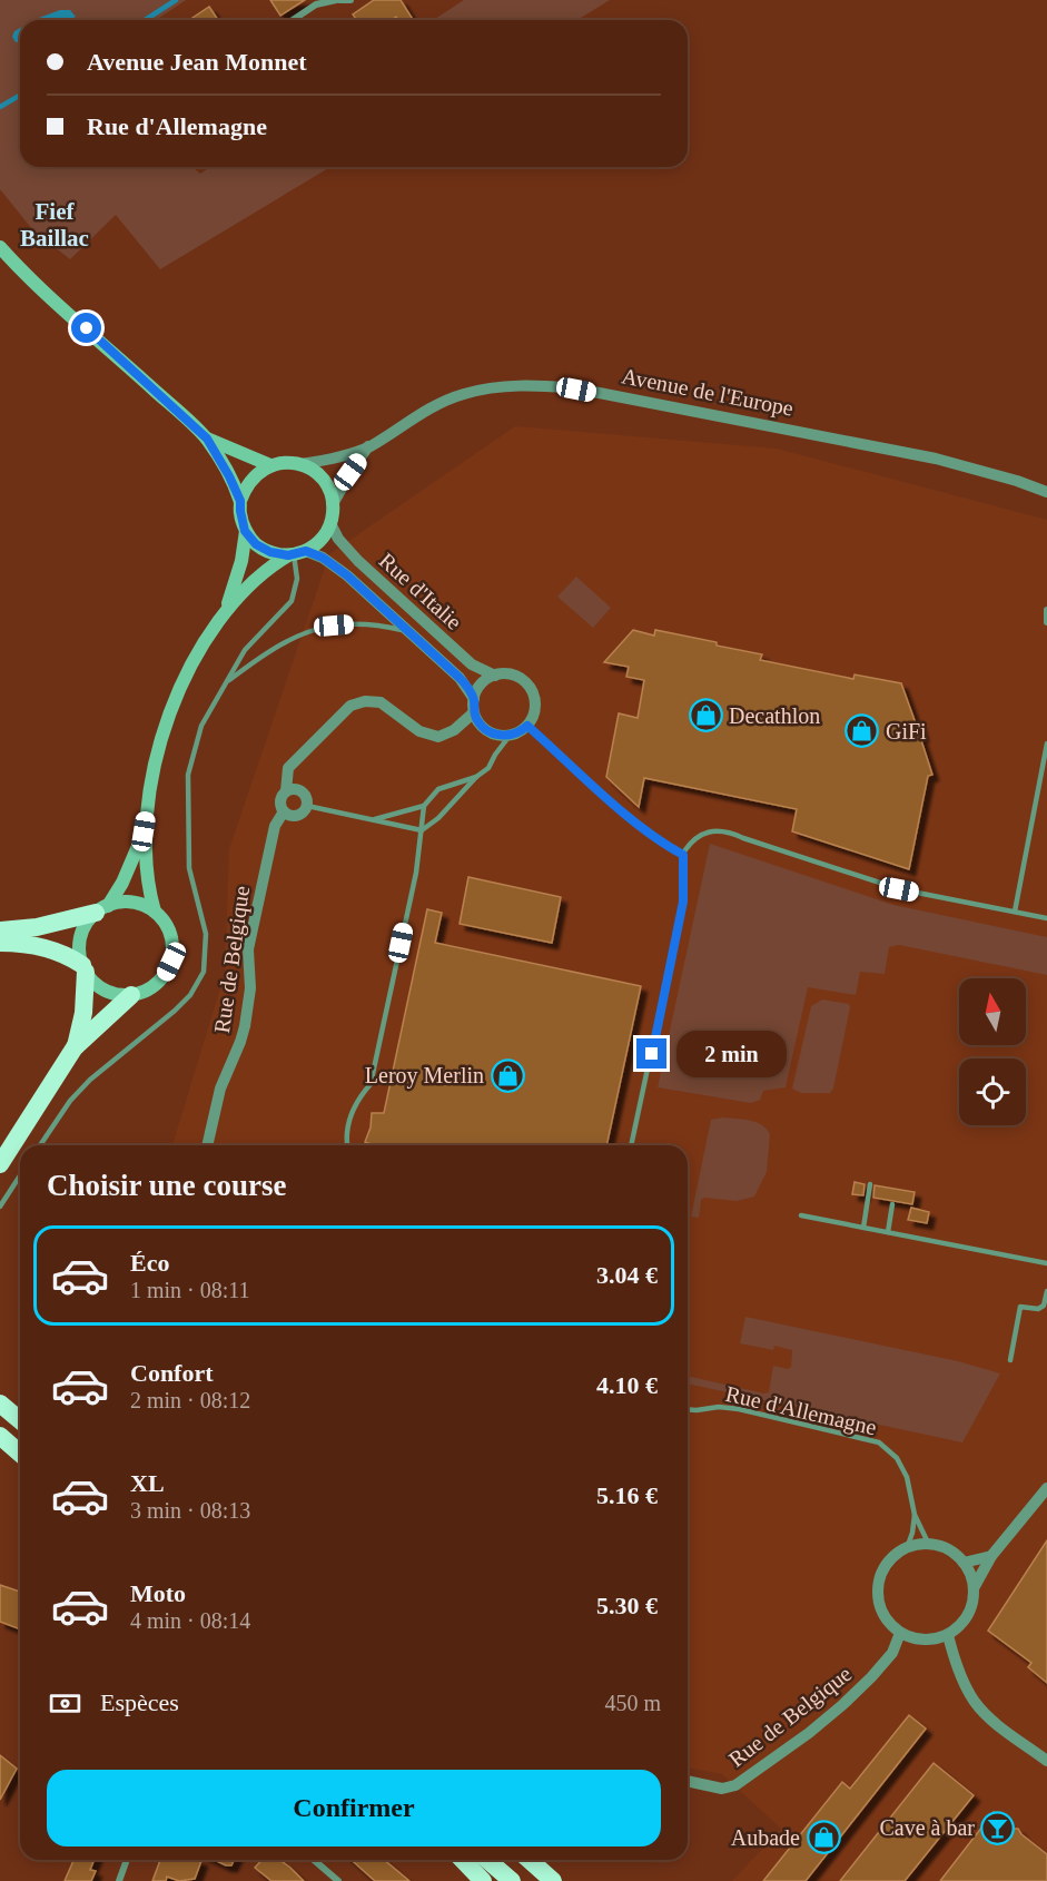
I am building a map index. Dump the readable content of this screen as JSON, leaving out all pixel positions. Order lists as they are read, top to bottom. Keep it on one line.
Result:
{"streets":{"street":["Avenue de l'Europe","Rue d'Italie","Rue de Belgique"],"lane":["Rue d'Allemagne"]},"crossings":[["Avenue de l'Europe","Rue d'Italie"],["Rue de Belgique","Rue d'Allemagne"]],"districts":["Fief Baillac"],"places":{"shop":["Decathlon","GiFi","Leroy Merlin","Aubade"],"bar":["Cave à bar"]},"north":"top","page":{"banner":["Avenue Jean Monnet","Rue d'Allemagne"],"bubble":"2 min","heading":"Choisir une course","list":[{"name":"Éco","note":"1 min · 08:11","value":"3.04 €"},{"name":"Confort","note":"2 min · 08:12","value":"4.10 €"},{"name":"XL","note":"3 min · 08:13","value":"5.16 €"},{"name":"Moto","note":"4 min · 08:14","value":"5.30 €"}],"pay":["Espèces","450 m"],"buttons":"Confirmer"}}
